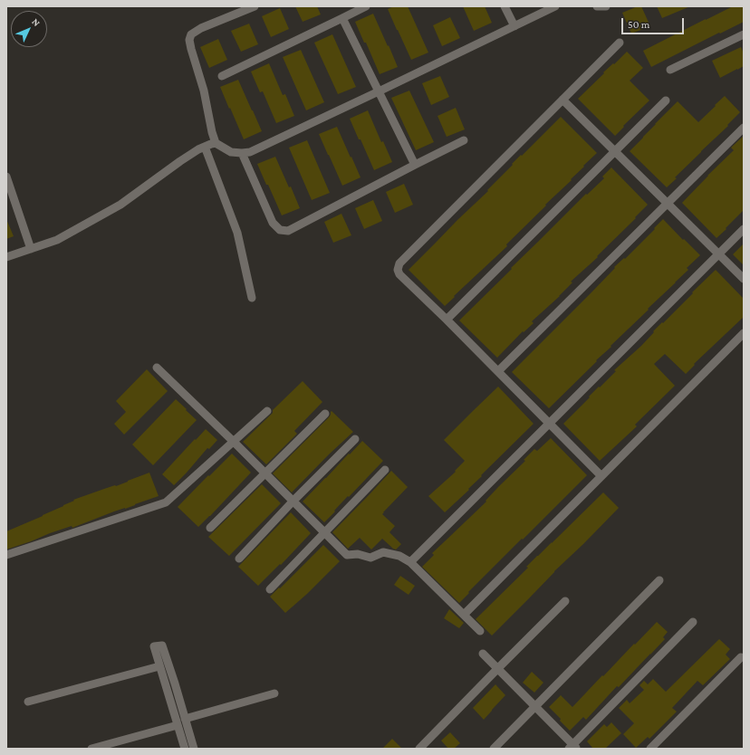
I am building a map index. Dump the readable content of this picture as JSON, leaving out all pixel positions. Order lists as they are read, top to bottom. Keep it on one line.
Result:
{"scale_bar":"50 m","north":"top right"}
